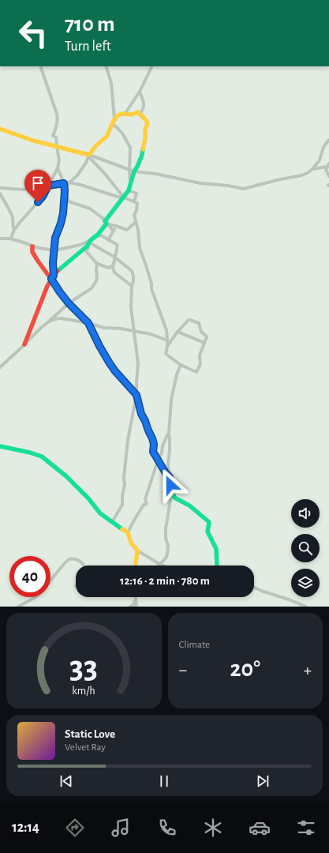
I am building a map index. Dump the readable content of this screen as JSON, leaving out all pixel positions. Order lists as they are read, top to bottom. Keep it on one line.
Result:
{"page":{"turn":["710 m","Turn left"],"limit":"40","trip":"12:16 · 2 min · 780 m","tile":"Climate","heat":["−","20°","+"],"song":["Static Love","Velvet Ray"],"tabs":"12:14","gauge":["33","km/h"]}}
